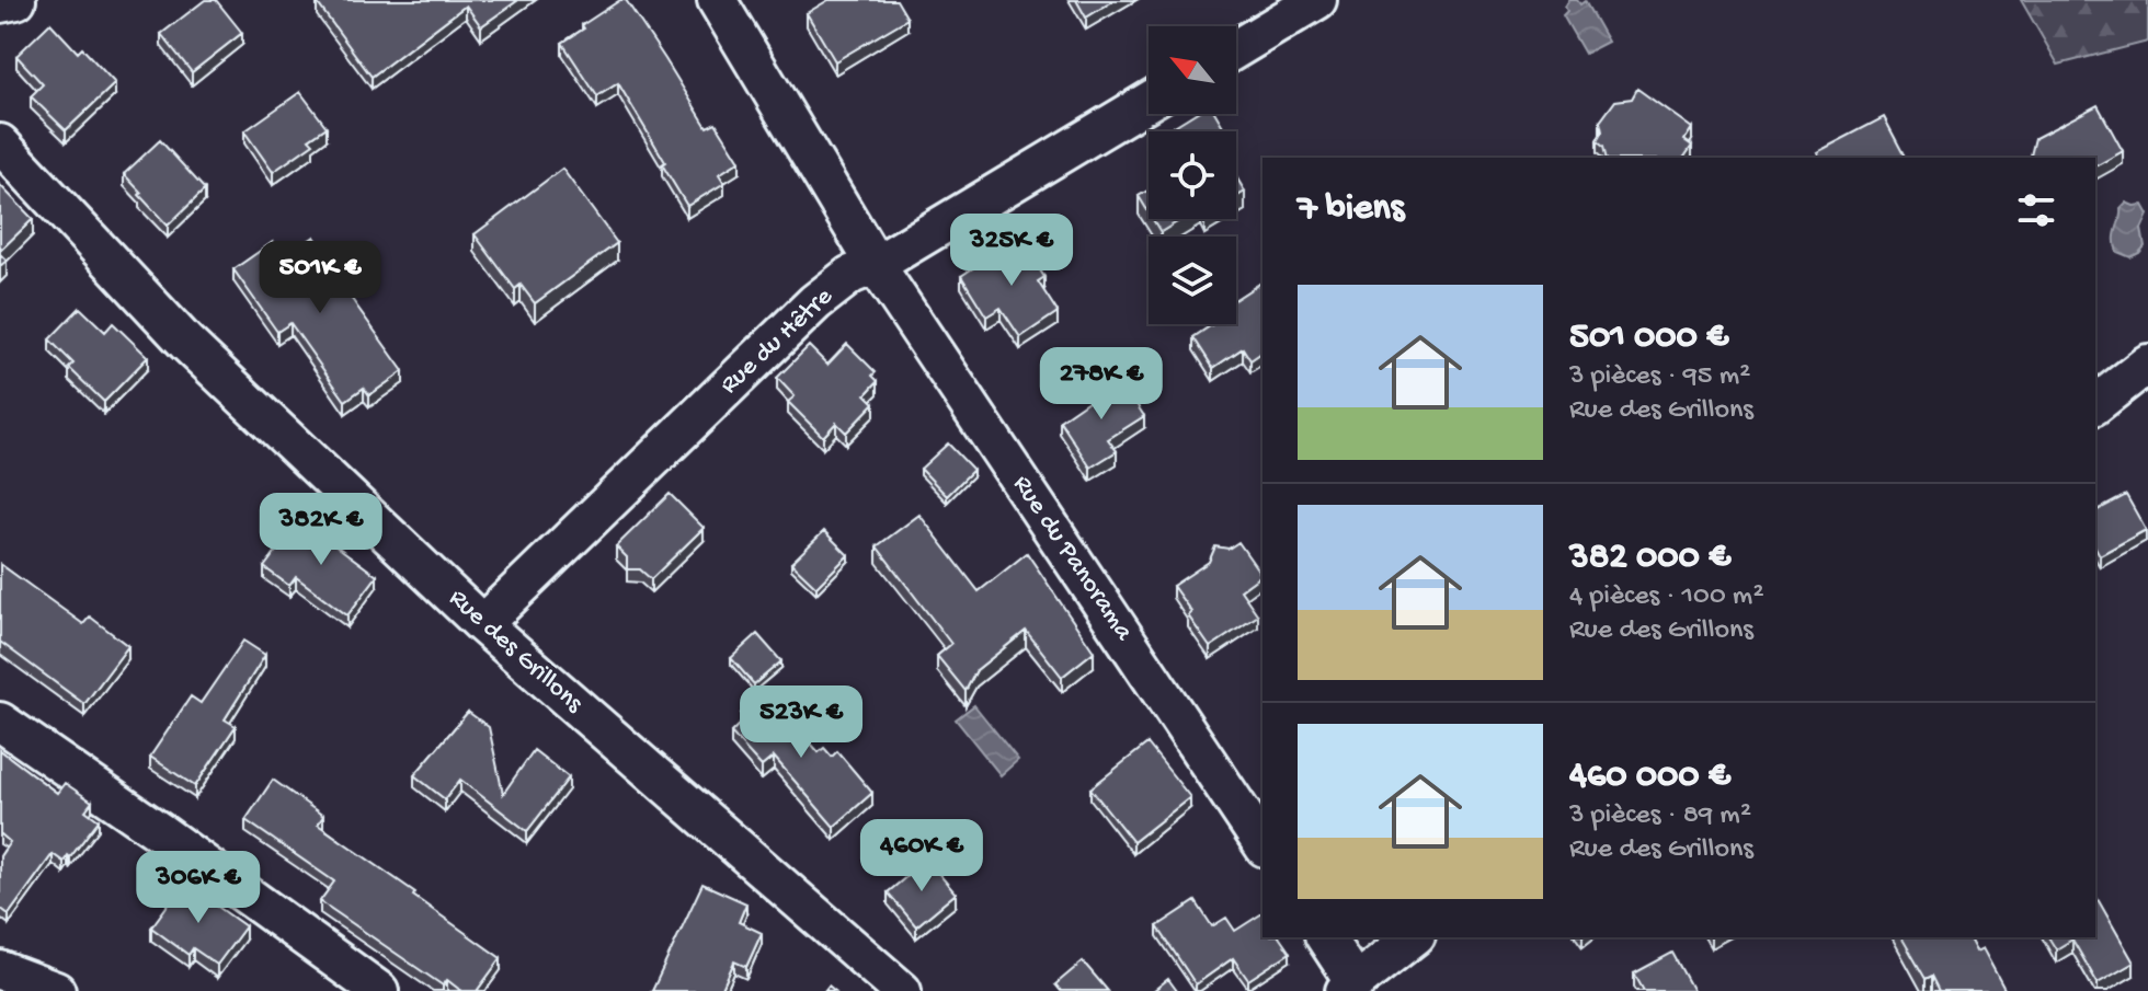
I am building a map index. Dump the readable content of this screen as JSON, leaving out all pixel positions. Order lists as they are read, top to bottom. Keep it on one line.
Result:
{"streets":{"street":["Rue du Hêtre","Rue du Panorama","Rue des Grillons"]},"crossings":[["Rue du Hêtre","Rue du Panorama"],["Rue du Hêtre","Rue des Grillons"]],"north":"top left","page":{"heading":"7 biens","price":["325K €","501K €","278K €","382K €","523K €","460K €","306K €"],"list":[{"name":"501 000 €","note":"3 pièces · 95 m² · Rue des Grillons"},{"name":"382 000 €","note":"4 pièces · 100 m² · Rue des Grillons"},{"name":"460 000 €","note":"3 pièces · 89 m² · Rue des Grillons"}]}}
